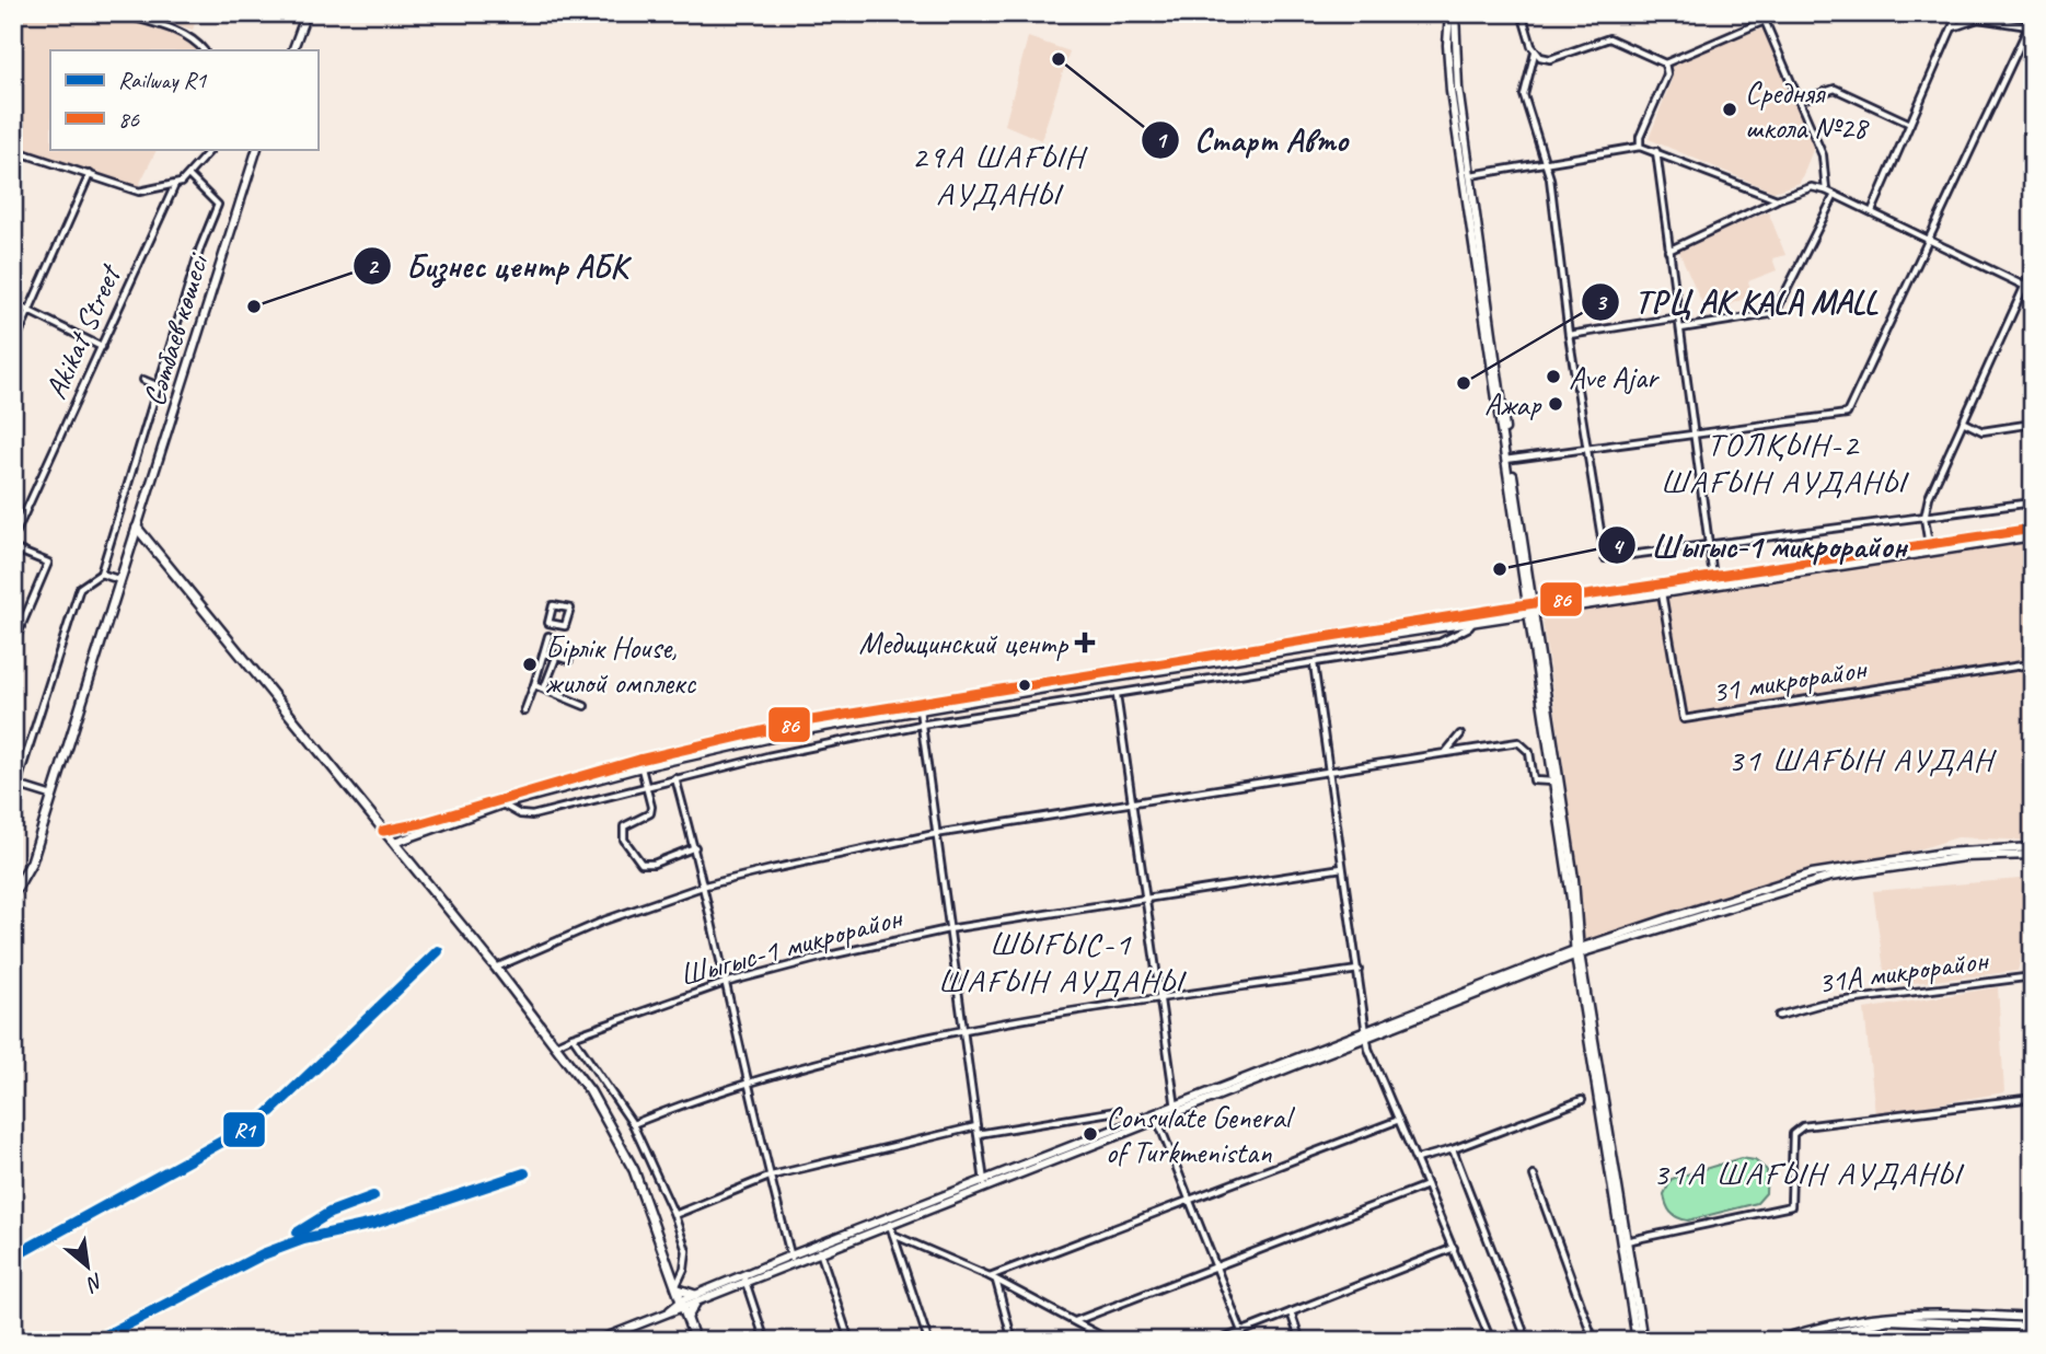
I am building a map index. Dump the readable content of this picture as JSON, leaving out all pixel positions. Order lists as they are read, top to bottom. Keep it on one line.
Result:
{"streets":{"main road":["Сәтбаев көшесі"],"street":["Akikat Street","31 микрорайон","Шыгыс-1 микрорайон","31А микрорайон"]},"districts":["29А ШАҒЫН АУДАНЫ","ТОЛҚЫН-2 ШАҒЫН АУДАНЫ","31 ШАҒЫН АУДАН","ШЫҒЫС-1 ШАҒЫН АУДАНЫ","31А ШАҒЫН АУДАНЫ"],"places":{"other":["Старт Авто","Средняя школа №28","Бизнес центр АБК","Ave Ajar","ТРЦ AK KALA MALL","Ажар","Шыгыс-1 микрорайон","Бірлік House, жилой омплекс","Consulate General of Turkmenistan"],"health":["Медицинский центр"]},"lines":["transit line 86","rail line R1"],"legend":["Railway R1","86"],"north":"bottom right"}
